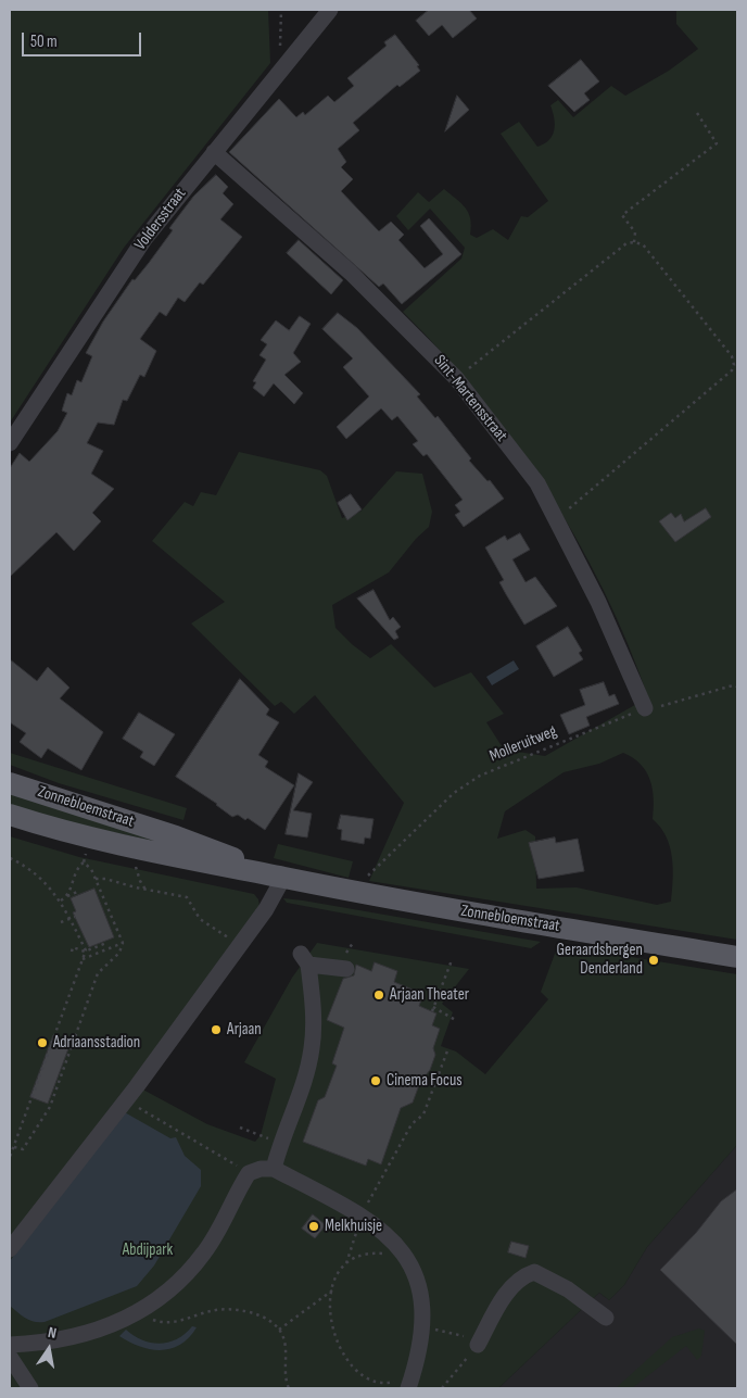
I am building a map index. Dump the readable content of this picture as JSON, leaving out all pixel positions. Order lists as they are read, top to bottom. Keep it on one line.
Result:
{"streets":{"main road":["Zonnebloemstraat"],"street":["Voldersstraat","Sint-Martensstraat"],"path":["Molleruitweg"]},"crossings":[["Voldersstraat","Sint-Martensstraat"],["Sint-Martensstraat","Molleruitweg"],["Molleruitweg","Zonnebloemstraat"]],"parks":["Abdijpark"],"places":["Geraardsbergen Denderland","Arjaan Theater","Arjaan","Adriaansstadion","Cinema Focus","Melkhuisje"],"scale_bar":"50 m","north":"top"}
